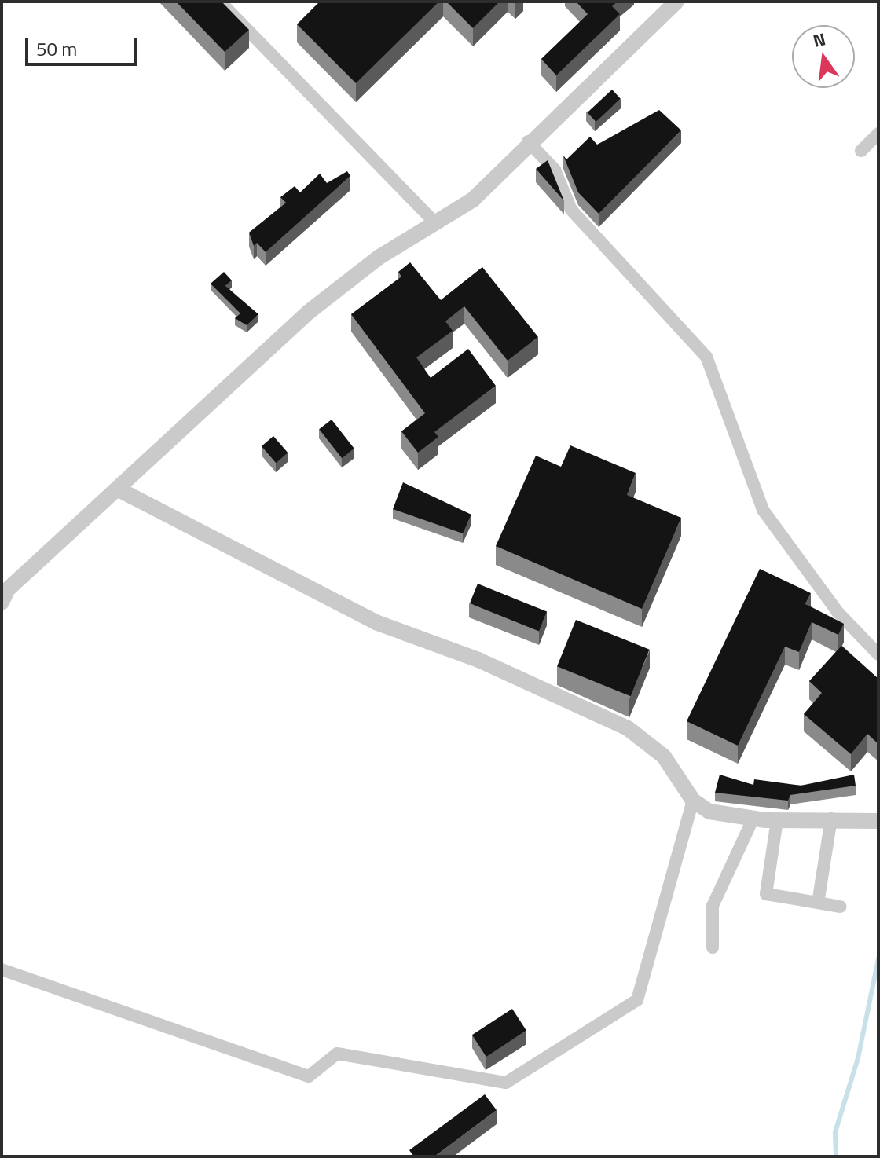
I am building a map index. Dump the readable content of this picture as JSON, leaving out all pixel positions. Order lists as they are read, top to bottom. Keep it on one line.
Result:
{"scale_bar":"50 m","north":"top"}
